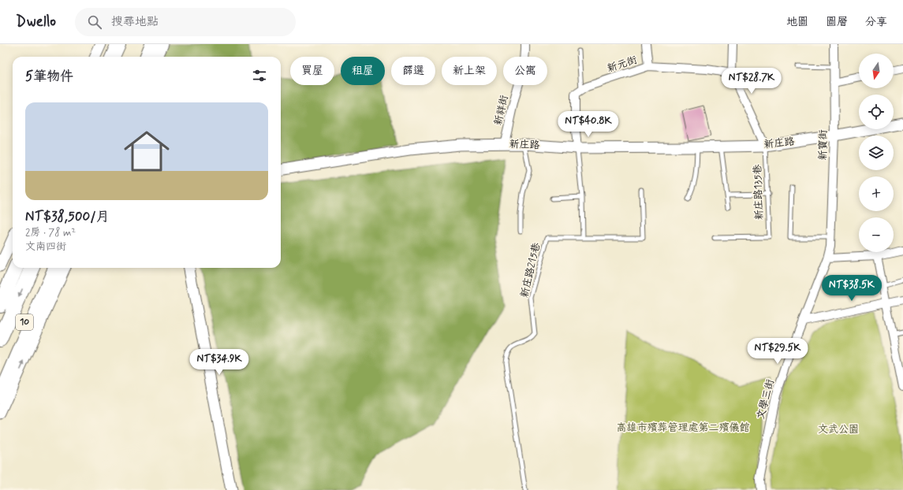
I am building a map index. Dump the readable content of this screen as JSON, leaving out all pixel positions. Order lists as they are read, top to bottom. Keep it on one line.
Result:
{"streets":{"highway":["10"],"street":["新元街","新祥街","新庄路","新寶街","文學三街"],"lane":["新庄路135巷","新庄路215巷"]},"crossings":[["新祥街","新庄路"],["新庄路","新寶街"],["新庄路","新庄路135巷"],["新寶街","文學三街"]],"parks":["高雄市殯葬管理處第二殯儀館","文武公園"],"north":"bottom","page":{"header":"Dwello","search":"搜尋地點","nav":["地圖","圖層","分享"],"map_buttons":["+","−"],"chip":["買屋","租屋","篩選","新上架","公寓"],"heading":"5筆物件","price":["NT$28.7K","NT$40.8K","NT$38.5K","NT$29.5K","NT$34.9K"],"list":[{"name":"NT$38,500/月","note":"2房 · 78 m² · 文南四街"}]}}
